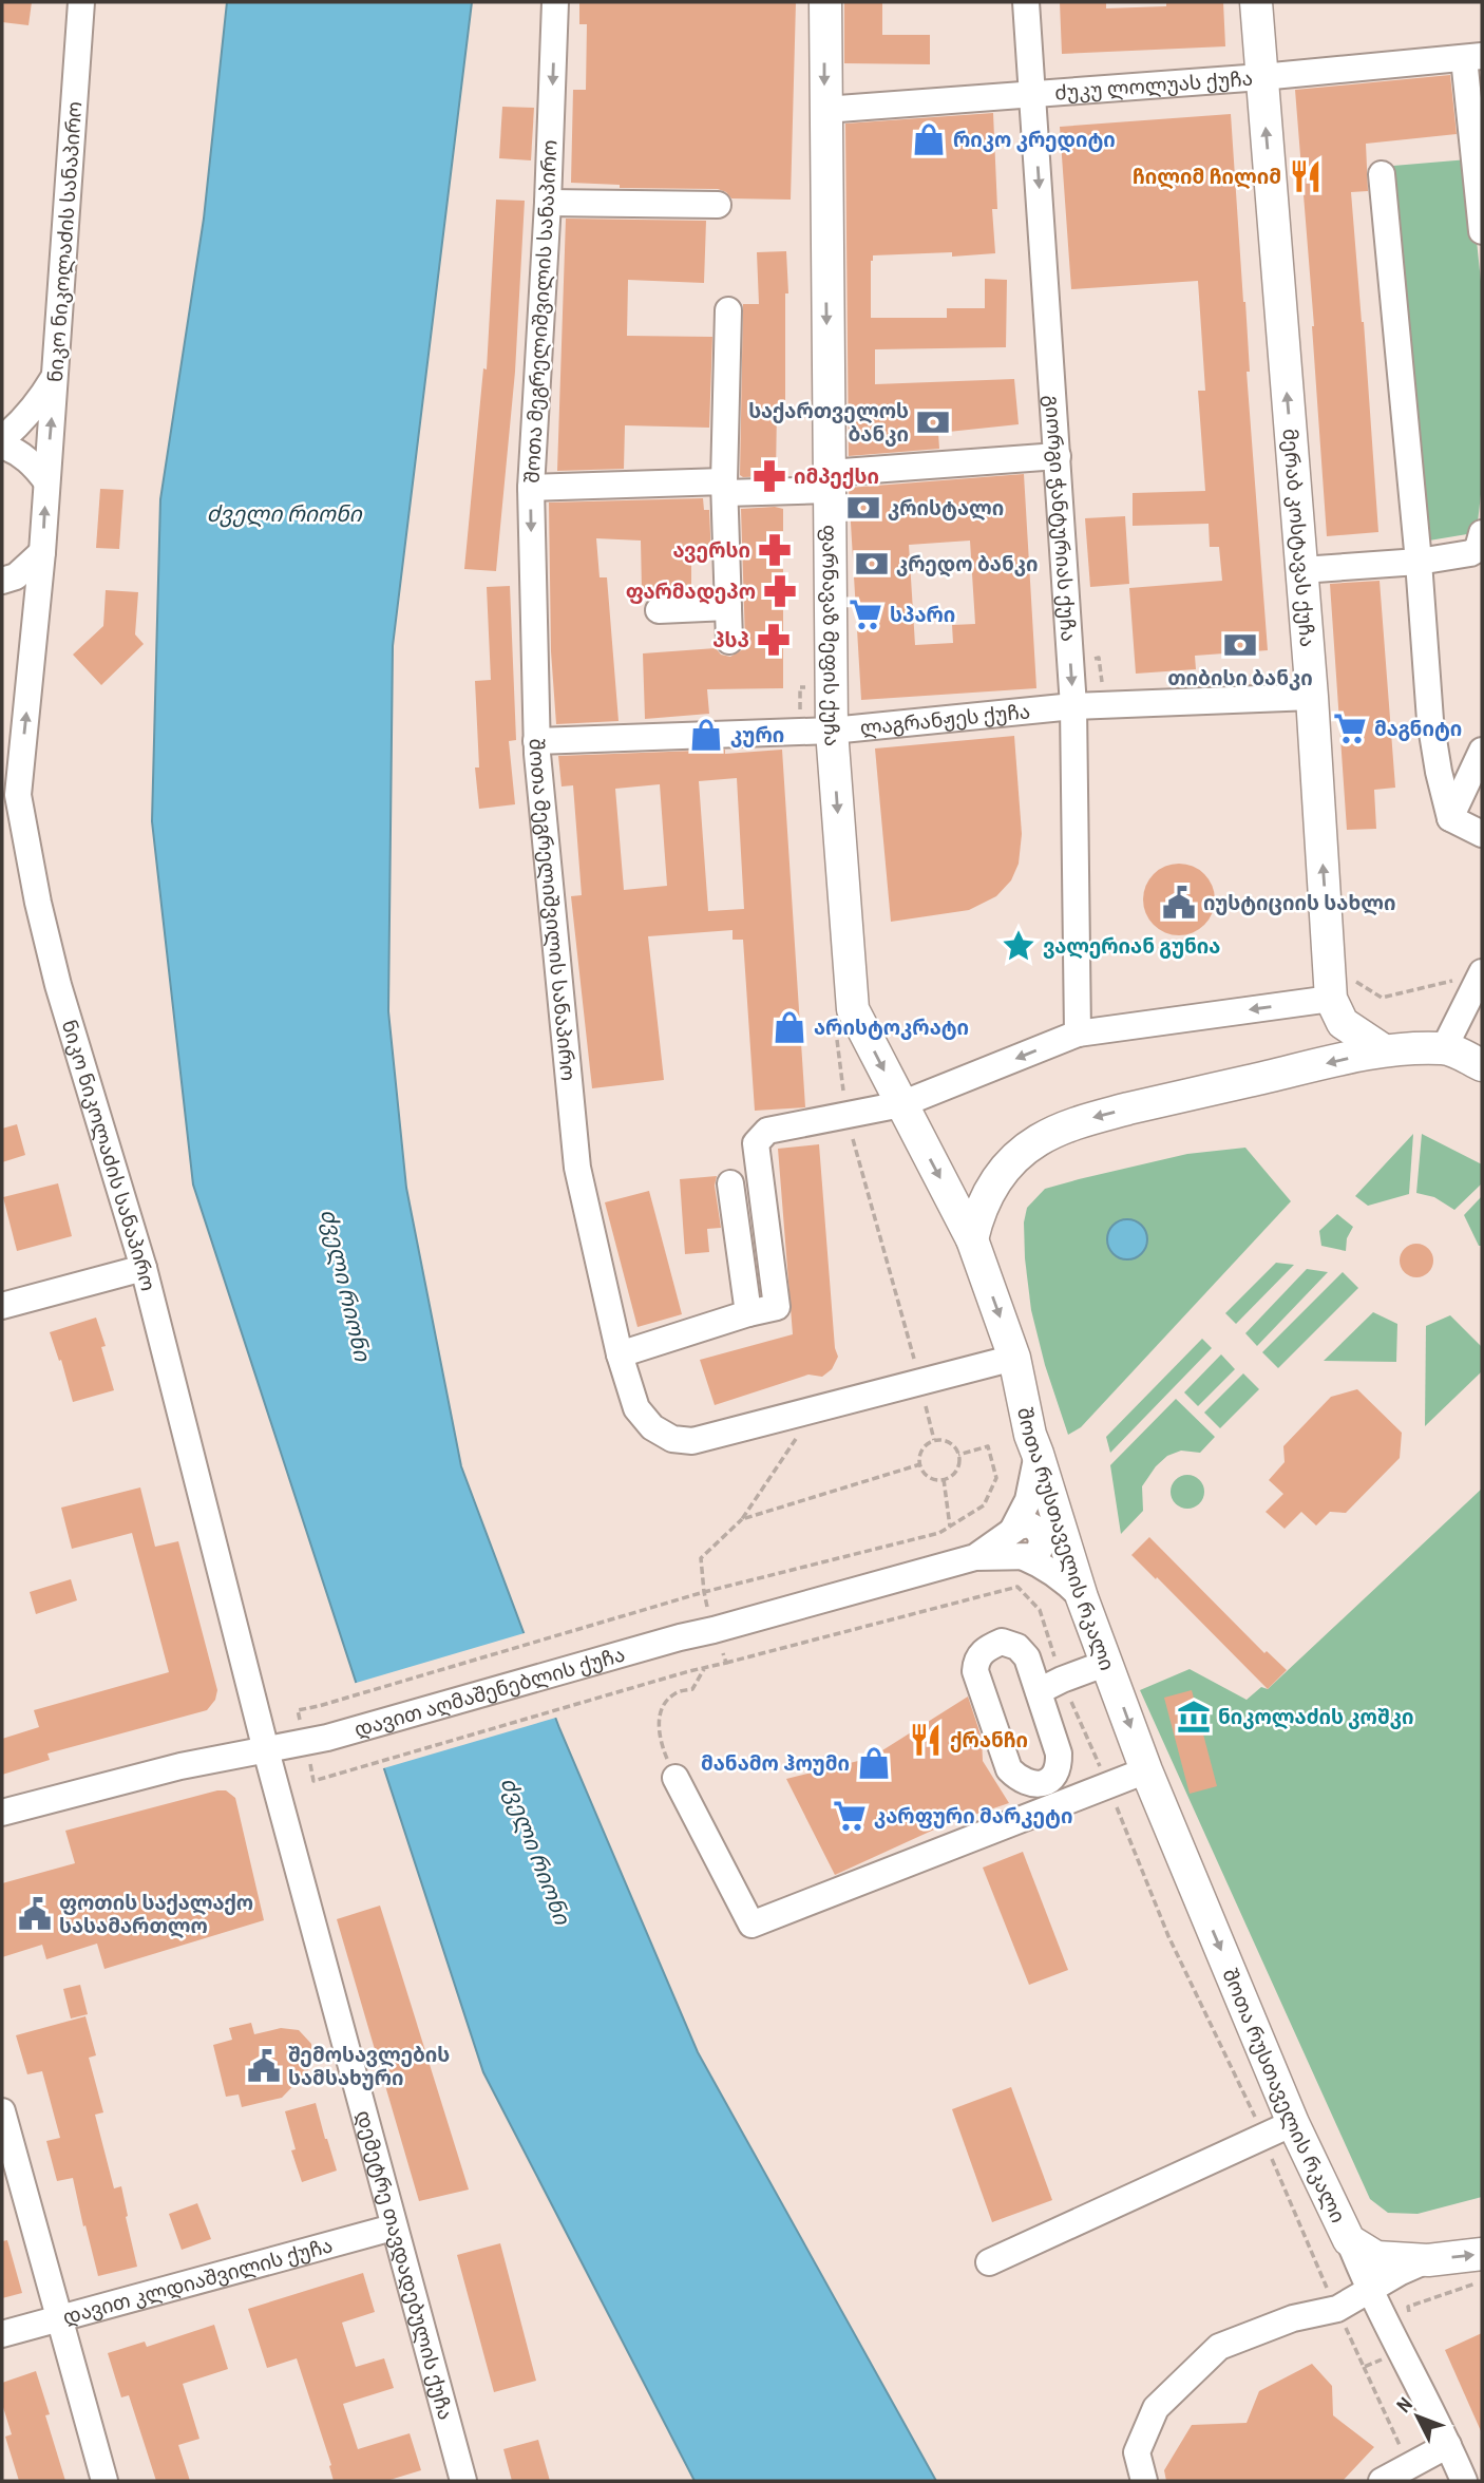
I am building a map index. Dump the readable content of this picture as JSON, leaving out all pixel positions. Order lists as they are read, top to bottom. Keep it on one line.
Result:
{"streets":{"main road":["მერაბ კოსტავას ქუჩა","ფარნავაზ მეფის ქუჩა","შოთა რუსთაველის რკალი"],"street":["ძუკუ ლოლუას ქუჩა","ნიკო ნიკოლაძის სანაპირო","შოთა მეგრელიშვილის სანაპირო","გიორგი ჭანტურიას ქუჩა","ლაგრანჟეს ქუჩა","დავით აღმაშენებლის ქუჩა","დემეტრე თავდადებულის ქუჩა","დავით კლდიაშვილის ქუჩა"]},"crossings":[["ძუკუ ლოლუას ქუჩა","გიორგი ჭანტურიას ქუჩა"],["ძუკუ ლოლუას ქუჩა","მერაბ კოსტავას ქუჩა"],["ძუკუ ლოლუას ქუჩა","ფარნავაზ მეფის ქუჩა"],["ნიკო ნიკოლაძის სანაპირო","დავით აღმაშენებლის ქუჩა"],["ნიკო ნიკოლაძის სანაპირო","დემეტრე თავდადებულის ქუჩა"],["შოთა მეგრელიშვილის სანაპირო","ლაგრანჟეს ქუჩა"],["შოთა მეგრელიშვილის სანაპირო","შოთა რუსთაველის რკალი"],["გიორგი ჭანტურიას ქუჩა","ლაგრანჟეს ქუჩა"],["მერაბ კოსტავას ქუჩა","ლაგრანჟეს ქუჩა"],["ფარნავაზ მეფის ქუჩა","ლაგრანჟეს ქუჩა"],["ფარნავაზ მეფის ქუჩა","შოთა რუსთაველის რკალი"],["შოთა რუსთაველის რკალი","დავით აღმაშენებლის ქუჩა"],["დავით აღმაშენებლის ქუჩა","დემეტრე თავდადებულის ქუჩა"],["დემეტრე თავდადებულის ქუჩა","დავით კლდიაშვილის ქუჩა"]],"one_way":["გიორგი ჭანტურიას ქუჩა","მერაბ კოსტავას ქუჩა","ფარნავაზ მეფის ქუჩა","შოთა რუსთაველის რკალი"],"water":["ძველი რიონი"],"places":{"shop":["რიკო კრედიტი","კური","არისტოკრატი","მანამო ჰოუმი"],"restaurant":["ჩილიმ ჩილიმ","ქრანჩი"],"bank":["საქართველოს ბანკი","კრისტალი","კრედო ბანკი","თიბისი ბანკი"],"pharmacy":["იმპექსი","ავერსი","ფარმადეპო","პსპ"],"supermarket":["სპარი","მაგნიტი","კარფური მარკეტი"],"public building":["იუსტიციის სახლი","ფოთის საქალაქო სასამართლო","შემოსავლების სამსახური"],"place":["ვალერიან გუნია"],"museum":["ნიკოლაძის კოშკი"]},"north":"top left"}
